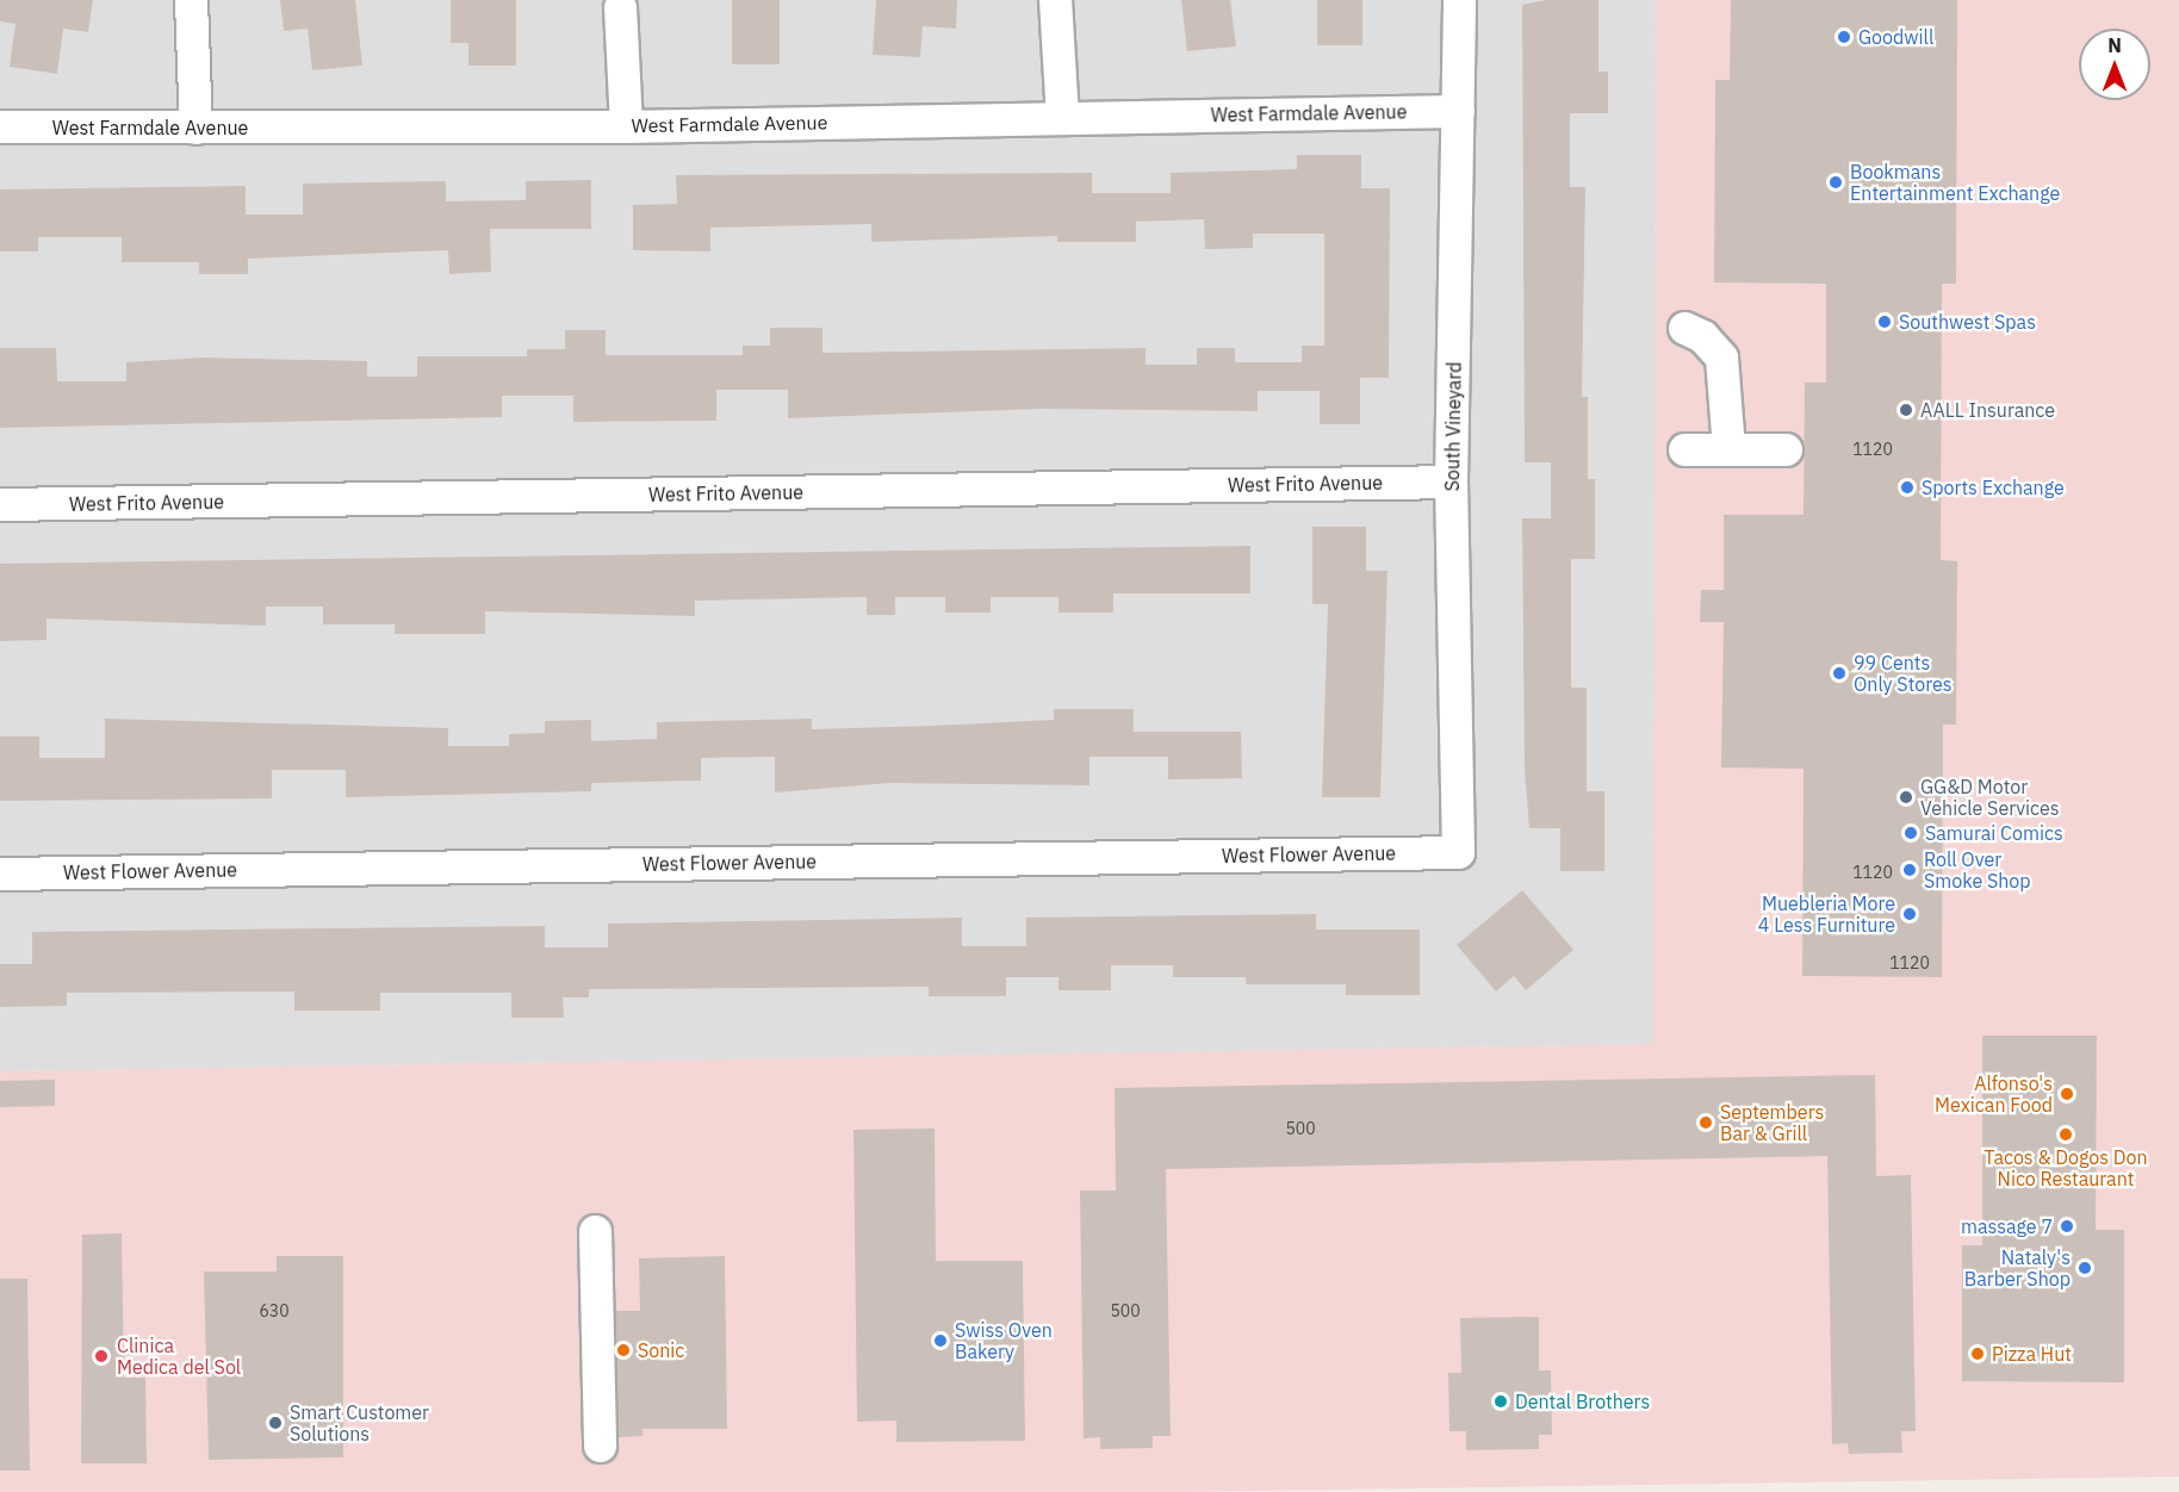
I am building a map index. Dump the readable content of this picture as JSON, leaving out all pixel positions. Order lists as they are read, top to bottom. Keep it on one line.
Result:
{"streets":{"street":["West Farmdale Avenue","South Vineyard","West Frito Avenue","West Flower Avenue"]},"crossings":[["West Farmdale Avenue","South Vineyard"],["South Vineyard","West Frito Avenue"],["South Vineyard","West Flower Avenue"]],"places":["Goodwill","Bookmans Entertainment Exchange","Southwest Spas","AALL Insurance","Sports Exchange","99 Cents Only Stores","GG&D Motor Vehicle Services","Samurai Comics","Roll Over Smoke Shop","Muebleria More 4 Less Furniture","Alfonso's Mexican Food","Septembers Bar & Grill","Tacos & Dogos Don Nico Restaurant","massage 7","Nataly's Barber Shop","Swiss Oven Bakery","Sonic","Pizza Hut","Clinica Medica del Sol","Dental Brothers","Smart Customer Solutions"],"house_numbers":["1120","1120","1120","500","630","500"],"north":"top"}
